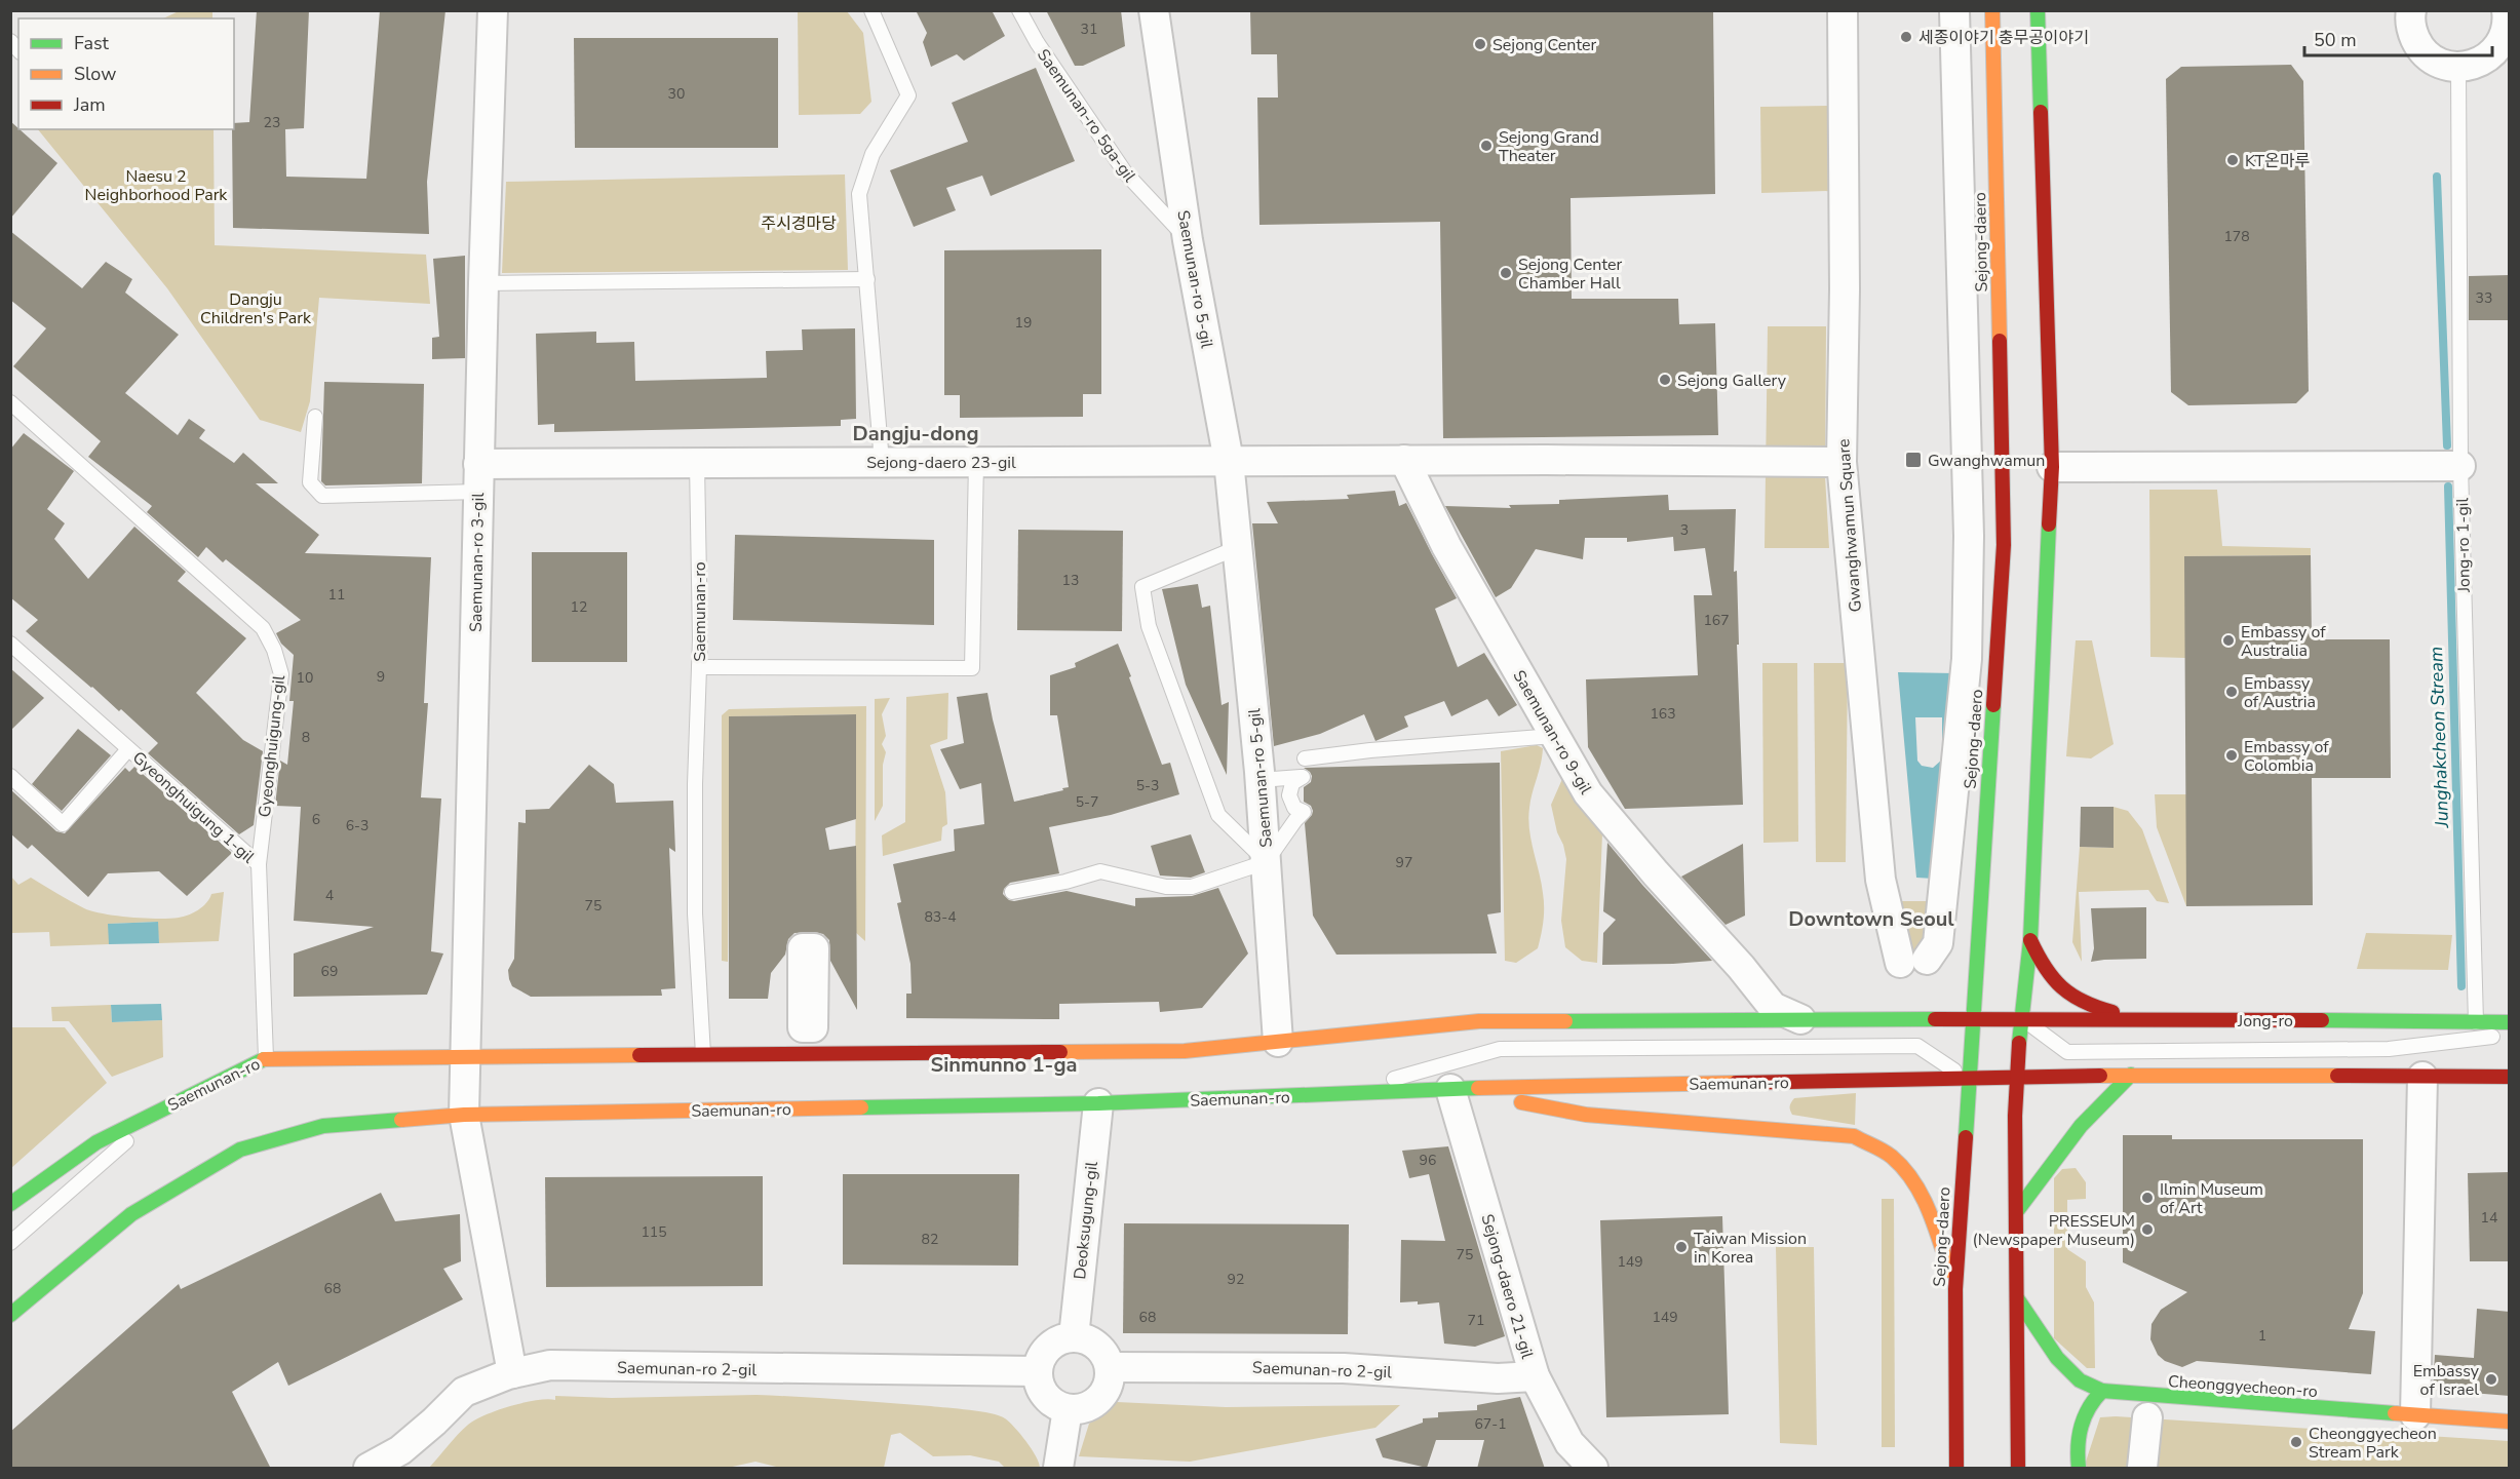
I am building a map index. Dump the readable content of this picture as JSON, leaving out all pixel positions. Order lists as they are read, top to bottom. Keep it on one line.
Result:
{"streets":{"main road":["Sejong-daero","Saemunan-ro","Jong-ro","Cheonggyecheon-ro"],"street":["Saemunan-ro 5-gil","Sejong-daero 23-gil","Gwanghwamun Square","Saemunan-ro 3-gil","Saemunan-ro 9-gil","Deoksugung-gil","Sejong-daero 21-gil","Saemunan-ro 2-gil"],"lane":["Saemunan-ro 5ga-gil","Jong-ro 1-gil","Gyeonghuigung-gil","Gyeonghuigung 1-gil"]},"crossings":[["Saemunan-ro 5ga-gil","Saemunan-ro 5-gil"],["Sejong-daero","Saemunan-ro"],["Saemunan-ro 5-gil","Sejong-daero 23-gil"],["Saemunan-ro 5-gil","Saemunan-ro"],["Sejong-daero 23-gil","Gwanghwamun Square"],["Sejong-daero 23-gil","Saemunan-ro 3-gil"],["Sejong-daero 23-gil","Saemunan-ro"],["Sejong-daero 23-gil","Saemunan-ro 9-gil"],["Jong-ro 1-gil","Jong-ro"],["Saemunan-ro 3-gil","Saemunan-ro"],["Saemunan-ro","Saemunan-ro 9-gil"],["Saemunan-ro","Gyeonghuigung-gil"],["Saemunan-ro","Jong-ro"],["Saemunan-ro","Deoksugung-gil"],["Saemunan-ro","Sejong-daero 21-gil"],["Gyeonghuigung-gil","Gyeonghuigung 1-gil"],["Deoksugung-gil","Saemunan-ro 2-gil"],["Sejong-daero 21-gil","Saemunan-ro 2-gil"]],"districts":["Dangju-dong","Downtown Seoul","Sinmunno 1-ga"],"water":["Junghakcheon Stream"],"parks":["Naesu 2 Neighborhood Park","주시경마당","Dangju Children's Park"],"places":{"other":["세종이야기 충무공이야기","Sejong Center","Sejong Grand Theater","KT온마루","Sejong Center Chamber Hall","Sejong Gallery","Embassy of Australia","Embassy of Austria","Embassy of Colombia","Ilmin Museum of Art","PRESSEUM (Newspaper Museum)","Taiwan Mission in Korea","Embassy of Israel","Cheonggyecheon Stream Park"],"transit":["Gwanghwamun"]},"house_numbers":["31","30","23","178","33","19","3","13","11","12","167","9","10","163","8","5-3","5-7","6","6-3","97","4","75","83-4","69","96","14","115","82","75","149","92","68","68","149","71","1","67-1"],"legend":["Fast","Slow","Jam"],"scale_bar":"50 m"}
